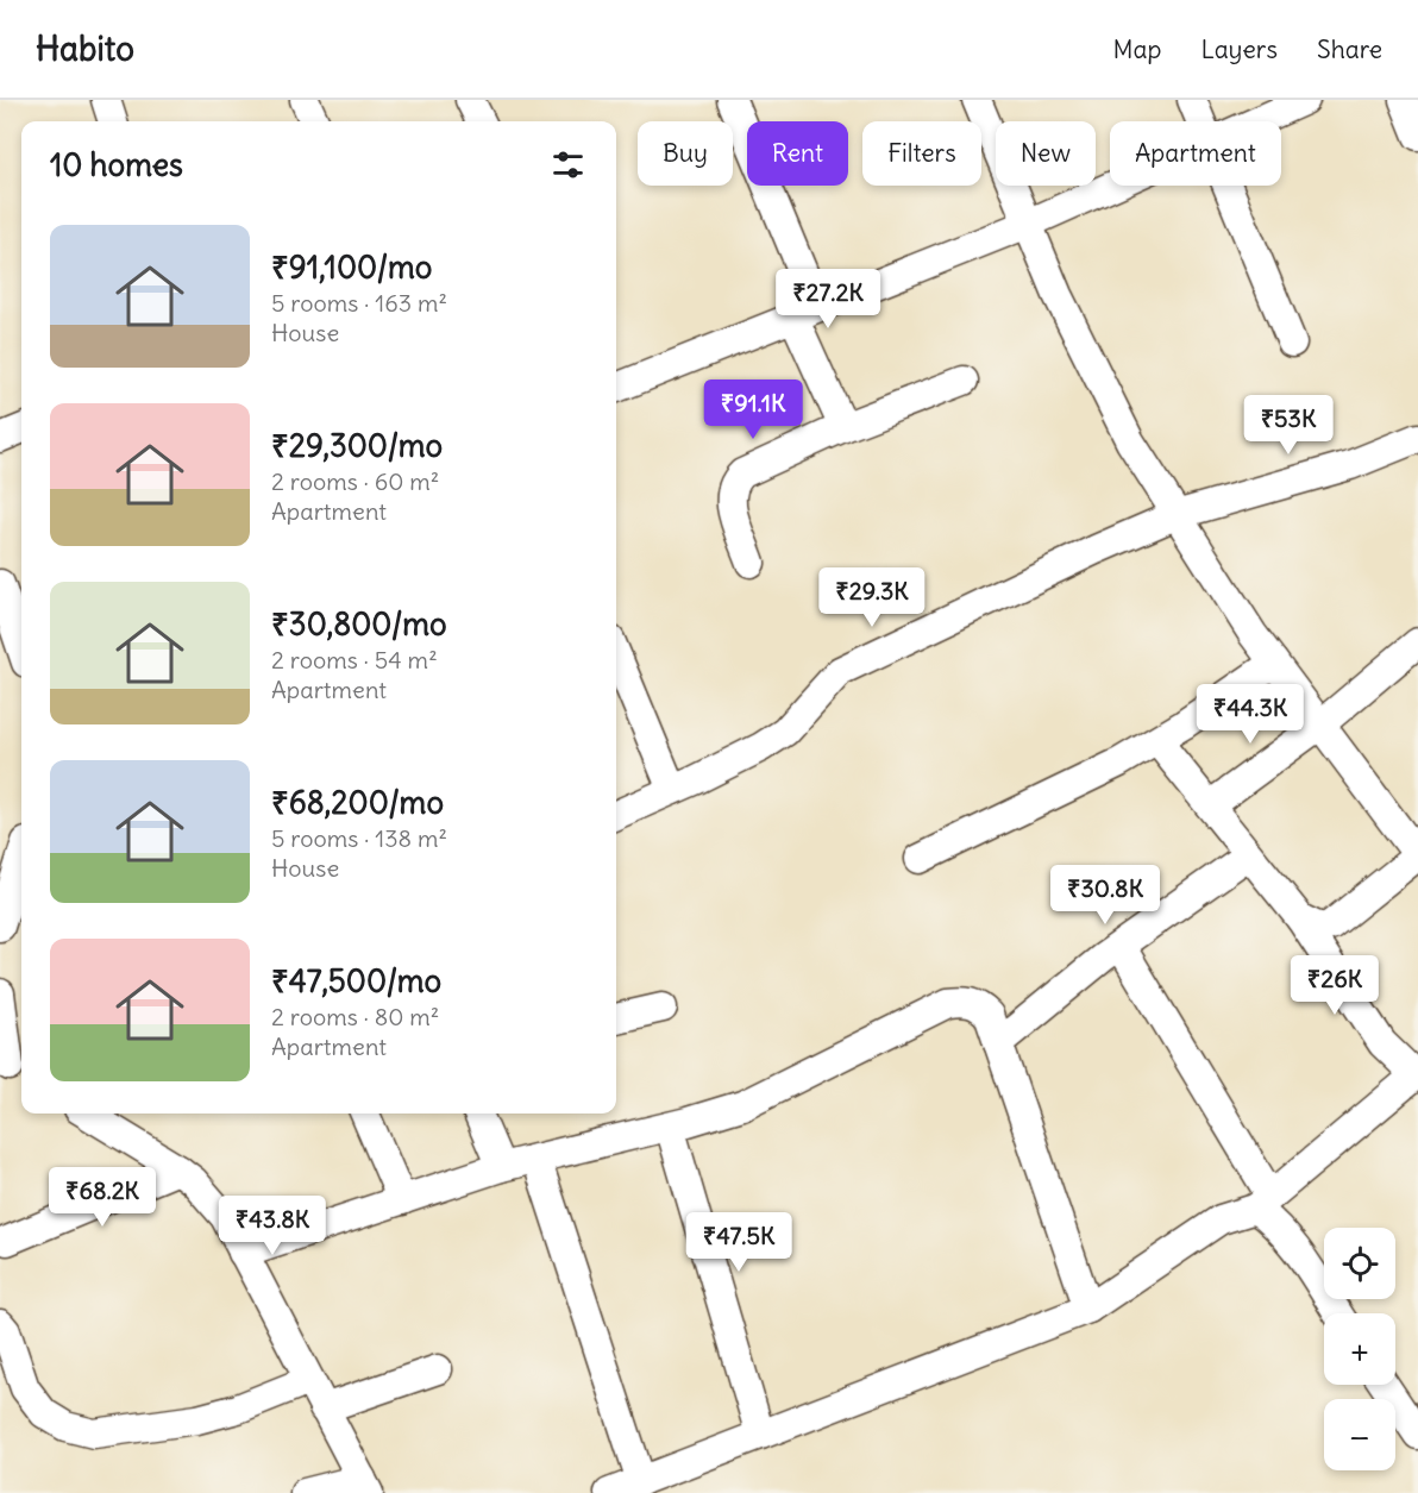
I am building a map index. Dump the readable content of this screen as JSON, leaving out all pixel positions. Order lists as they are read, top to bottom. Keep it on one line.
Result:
{"page":{"header":"Habito","nav":["Map","Layers","Share"],"chip":["Buy","Rent","Filters","New","Apartment"],"heading":"10 homes","list":[{"name":"₹91,100/mo","note":"5 rooms · 163 m² · House"},{"name":"₹29,300/mo","note":"2 rooms · 60 m² · Apartment"},{"name":"₹30,800/mo","note":"2 rooms · 54 m² · Apartment"},{"name":"₹68,200/mo","note":"5 rooms · 138 m² · House"},{"name":"₹47,500/mo","note":"2 rooms · 80 m² · Apartment"}],"price":["₹27.2K","₹91.1K","₹53K","₹29.3K","₹44.3K","₹30.8K","₹26K","₹68.2K","₹43.8K","₹47.5K"],"map_buttons":["+","−"]}}
